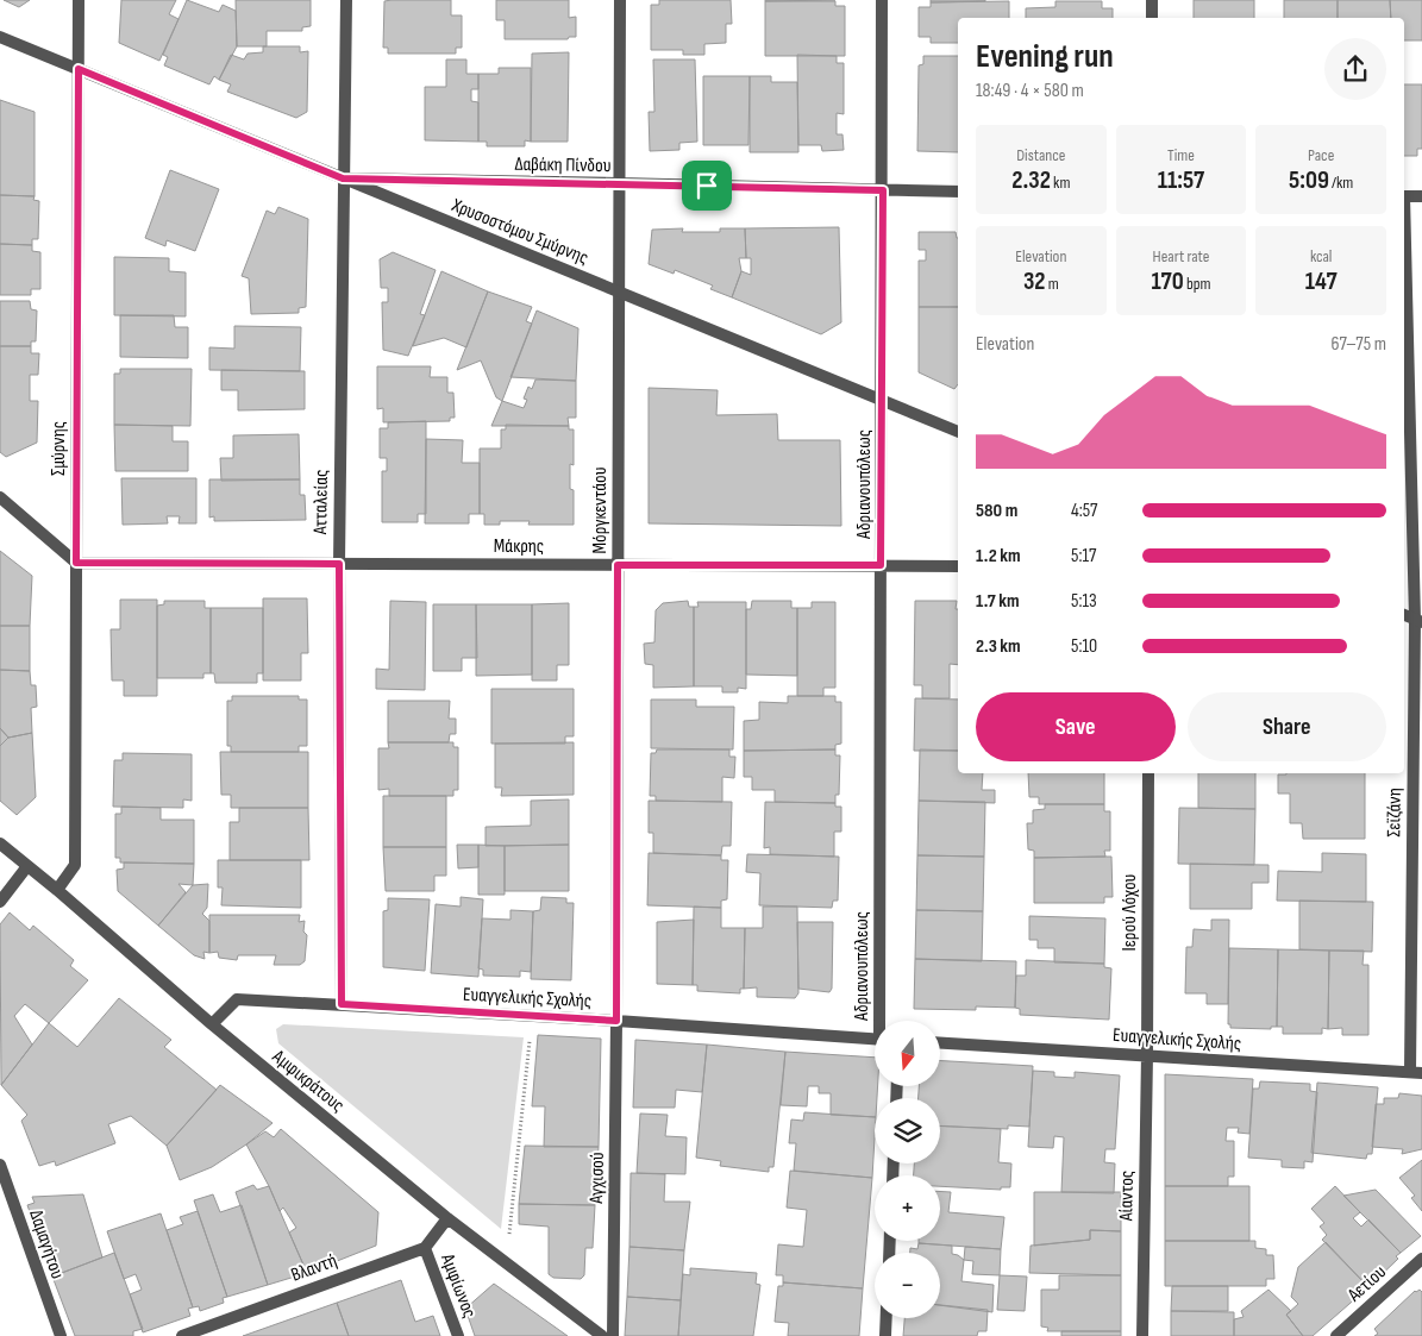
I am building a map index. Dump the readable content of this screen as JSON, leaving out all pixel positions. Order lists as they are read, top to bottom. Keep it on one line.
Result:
{"streets":{"street":["Δαβάκη Πίνδου","Χρυσοστόμου Σμύρνης","Σμύρνης","Αδριανουπόλεως","Ατταλείας","Μόργκεντάου","Μάκρης","Σεϊζάνη","Ιερού Λόχου","Ευαγγελικής Σχολής","Αμφικράτους","Αγχισού","Αίαντος","Δαμαγήτου","Βλαντή","Αετίου","Αμφίωνος"]},"crossings":[["Δαβάκη Πίνδου","Χρυσοστόμου Σμύρνης"],["Δαβάκη Πίνδου","Αδριανουπόλεως"],["Δαβάκη Πίνδου","Ατταλείας"],["Δαβάκη Πίνδου","Μόργκεντάου"],["Χρυσοστόμου Σμύρνης","Σμύρνης"],["Χρυσοστόμου Σμύρνης","Αδριανουπόλεως"],["Χρυσοστόμου Σμύρνης","Ατταλείας"],["Χρυσοστόμου Σμύρνης","Μόργκεντάου"],["Σμύρνης","Μάκρης"],["Σμύρνης","Αμφικράτους"],["Αδριανουπόλεως","Μάκρης"],["Ατταλείας","Μάκρης"],["Ατταλείας","Ευαγγελικής Σχολής"],["Μόργκεντάου","Μάκρης"],["Μόργκεντάου","Ευαγγελικής Σχολής"],["Μόργκεντάου","Αγχισού"],["Σεϊζάνη","Ευαγγελικής Σχολής"],["Ιερού Λόχου","Ευαγγελικής Σχολής"],["Ιερού Λόχου","Αίαντος"],["Ευαγγελικής Σχολής","Αμφικράτους"],["Ευαγγελικής Σχολής","Αγχισού"],["Ευαγγελικής Σχολής","Αίαντος"],["Βλαντή","Αμφίωνος"]],"north":"bottom","page":{"heading":["Evening run","18:49 · 4 × 580 m"],"stats":[["Distance","2.32 km"],["Time","11:57"],["Pace","5:09 /km"],["Elevation","32 m"],["Heart rate","170 bpm"],["kcal","147"]],"chart":["Elevation","67–75 m"],"list":[{"name":"580 m","note":"4:57"},{"name":"1.2 km","note":"5:17"},{"name":"1.7 km","note":"5:13"},{"name":"2.3 km","note":"5:10"}],"buttons":["Save","Share"],"map_buttons":["+","−"]}}
